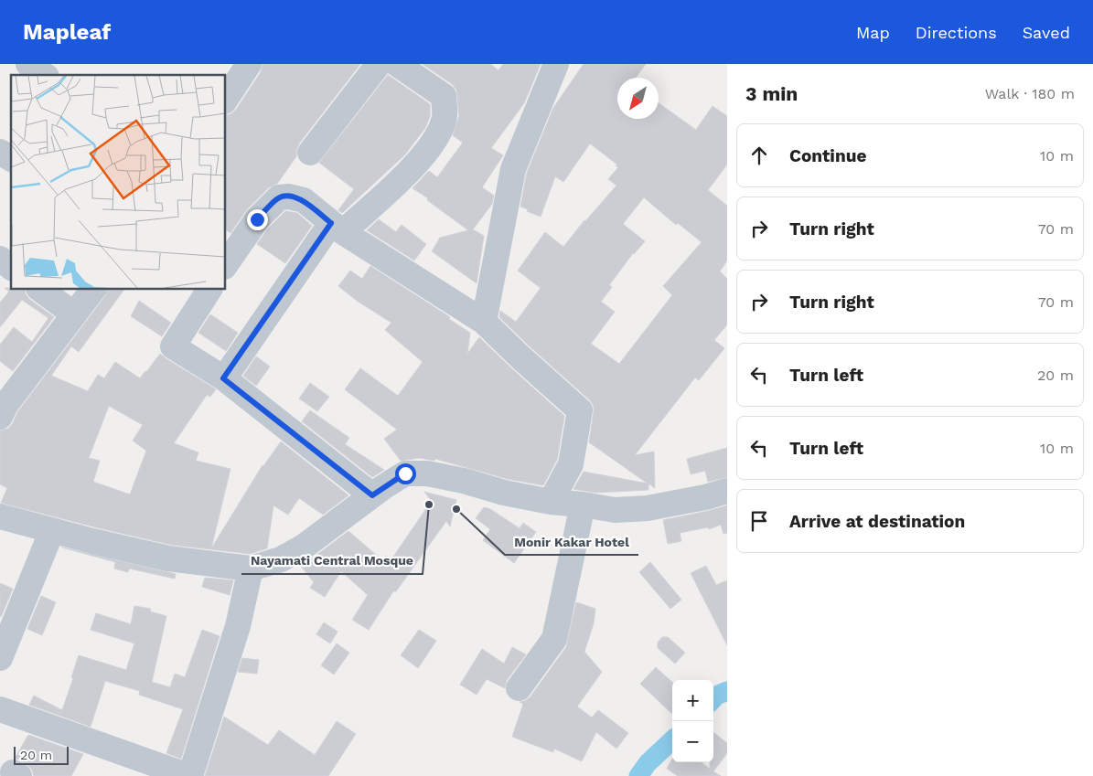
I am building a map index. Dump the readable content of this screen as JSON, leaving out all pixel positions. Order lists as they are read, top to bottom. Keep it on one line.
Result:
{"places":["Nayamati Central Mosque","Monir Kakar Hotel"],"scale_bar":"20 m","north":"bottom left","page":{"header":"Mapleaf","nav":["Map","Directions","Saved"],"heading":["3 min","Walk · 180 m"],"list":[["Continue","10 m"],["Turn right","70 m"],["Turn right","70 m"],["Turn left","20 m"],["Turn left","10 m"],"Arrive at destination"],"map_buttons":["+","−"],"scale":"20 m"}}
